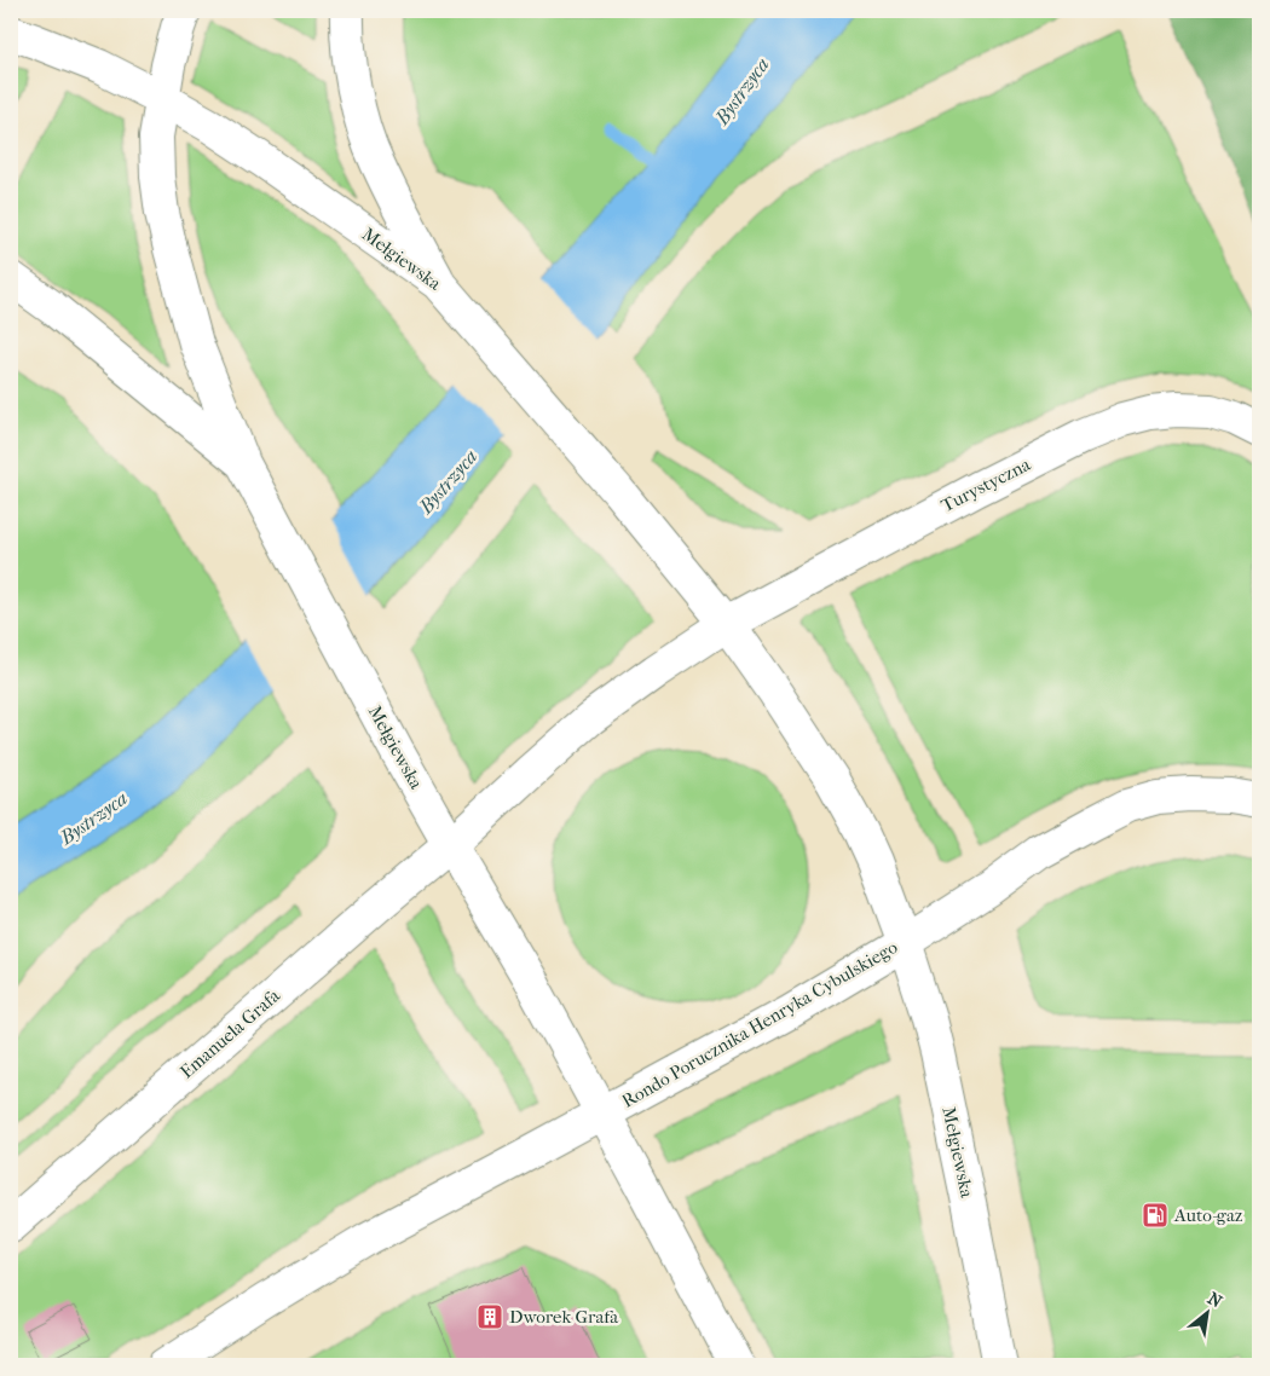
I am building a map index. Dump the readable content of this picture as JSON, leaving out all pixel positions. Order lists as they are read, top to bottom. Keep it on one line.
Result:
{"streets":{"main road":["Mełgiewska","Turystyczna","Rondo Porucznika Henryka Cybulskiego","Emanuela Grafa"]},"crossings":[["Mełgiewska","Turystyczna"],["Mełgiewska","Rondo Porucznika Henryka Cybulskiego"],["Mełgiewska","Emanuela Grafa"],["Turystyczna","Rondo Porucznika Henryka Cybulskiego"],["Rondo Porucznika Henryka Cybulskiego","Emanuela Grafa"]],"water":["Bystrzyca"],"places":{"fuel station":["Auto-gaz"],"building":["Dworek Grafa"]},"north":"top right"}
